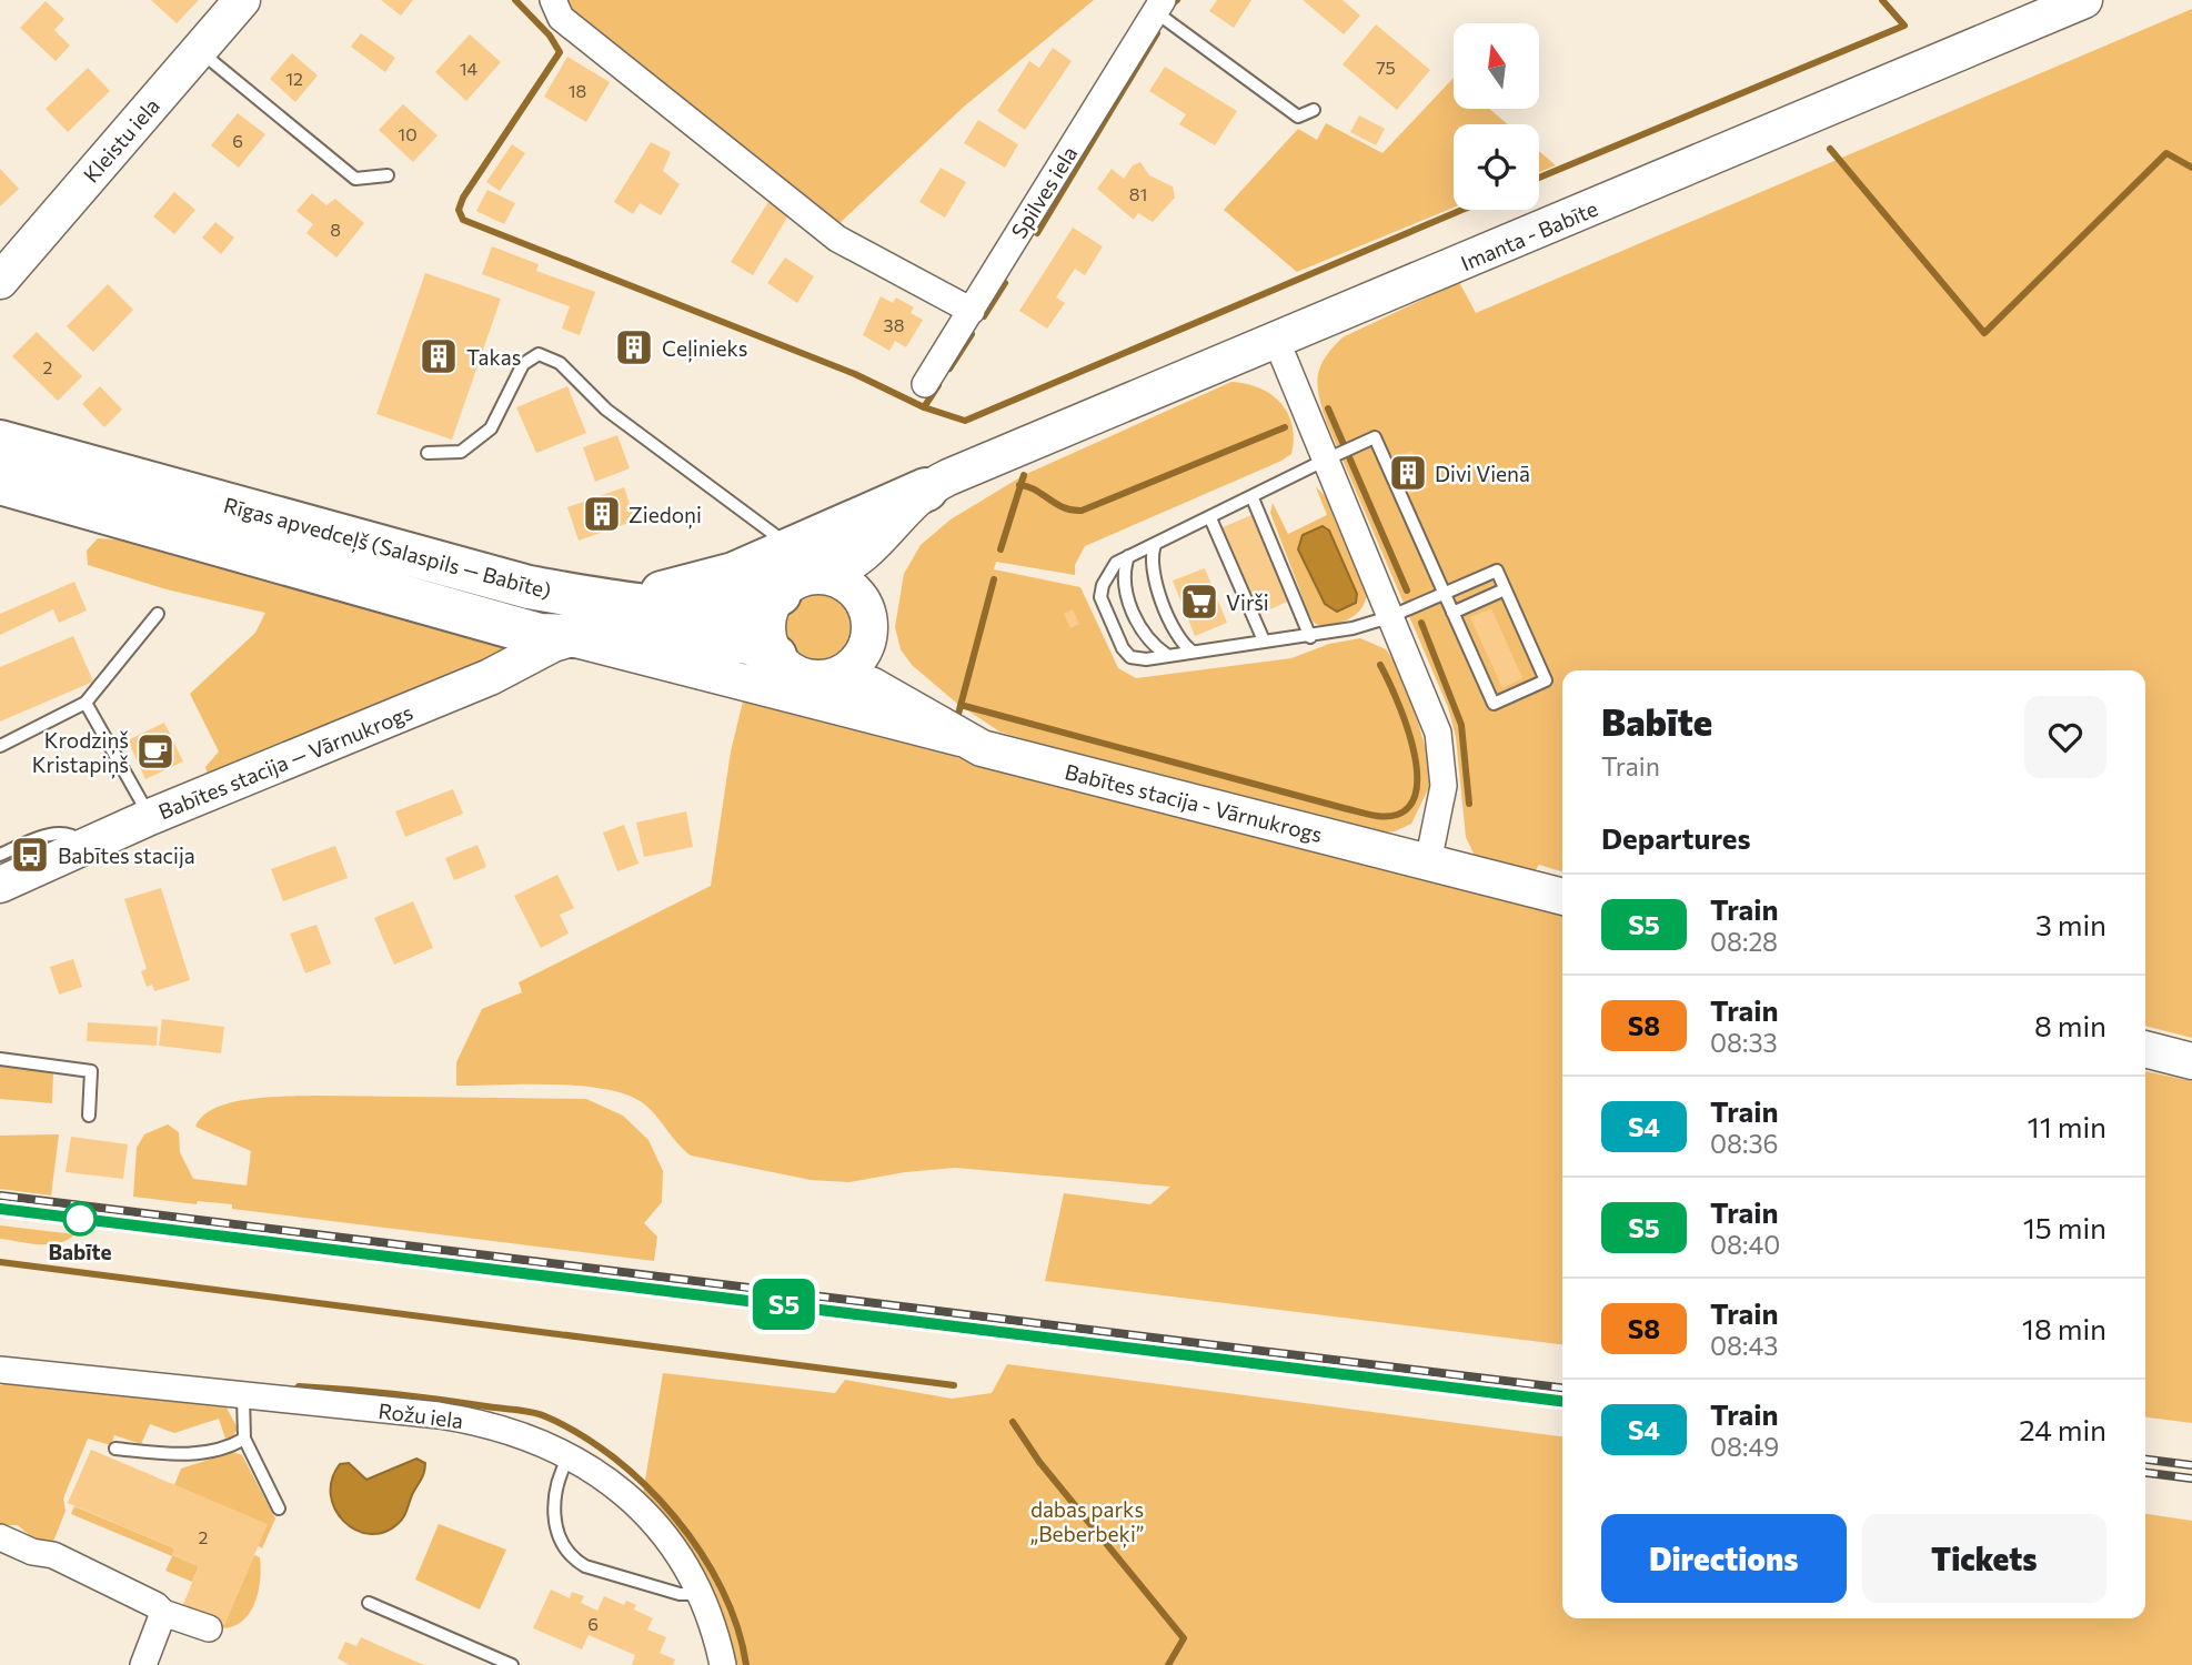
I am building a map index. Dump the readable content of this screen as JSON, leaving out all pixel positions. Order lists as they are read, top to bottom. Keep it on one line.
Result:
{"streets":{"highway":["Rīgas apvedceļš (Salaspils — Babīte)"],"main road":["Kleistu iela","Imanta - Babīte","Babītes stacija — Vārnukrogs","Babītes stacija - Vārnukrogs"],"street":["Spilves iela","Rožu iela"]},"crossings":[["Imanta - Babīte","Rīgas apvedceļš (Salaspils — Babīte)"],["Imanta - Babīte","Babītes stacija - Vārnukrogs"],["Rīgas apvedceļš (Salaspils — Babīte)","Babītes stacija — Vārnukrogs"],["Rīgas apvedceļš (Salaspils — Babīte)","Babītes stacija - Vārnukrogs"]],"parks":["dabas parks „Beberbeķi”"],"places":{"building":["Ceļinieks","Takas","Divi Vienā","Ziedoņi"],"supermarket":["Virši"],"cafe":["Krodziņš Kristapiņš"],"bus stop":["Babītes stacija"],"other":["Babīte"]},"house_numbers":["75","14","12","18","10","6","81","8","38","2","2","6"],"north":"top","page":{"on_map":"S5","heading":[["Babīte","Train"],"Departures"],"list":[{"mark":"S5","name":"Train","note":"08:28","value":"3 min"},{"mark":"S8","name":"Train","note":"08:33","value":"8 min"},{"mark":"S4","name":"Train","note":"08:36","value":"11 min"},{"mark":"S5","name":"Train","note":"08:40","value":"15 min"},{"mark":"S8","name":"Train","note":"08:43","value":"18 min"},{"mark":"S4","name":"Train","note":"08:49","value":"24 min"}],"buttons":["Directions","Tickets"]}}
